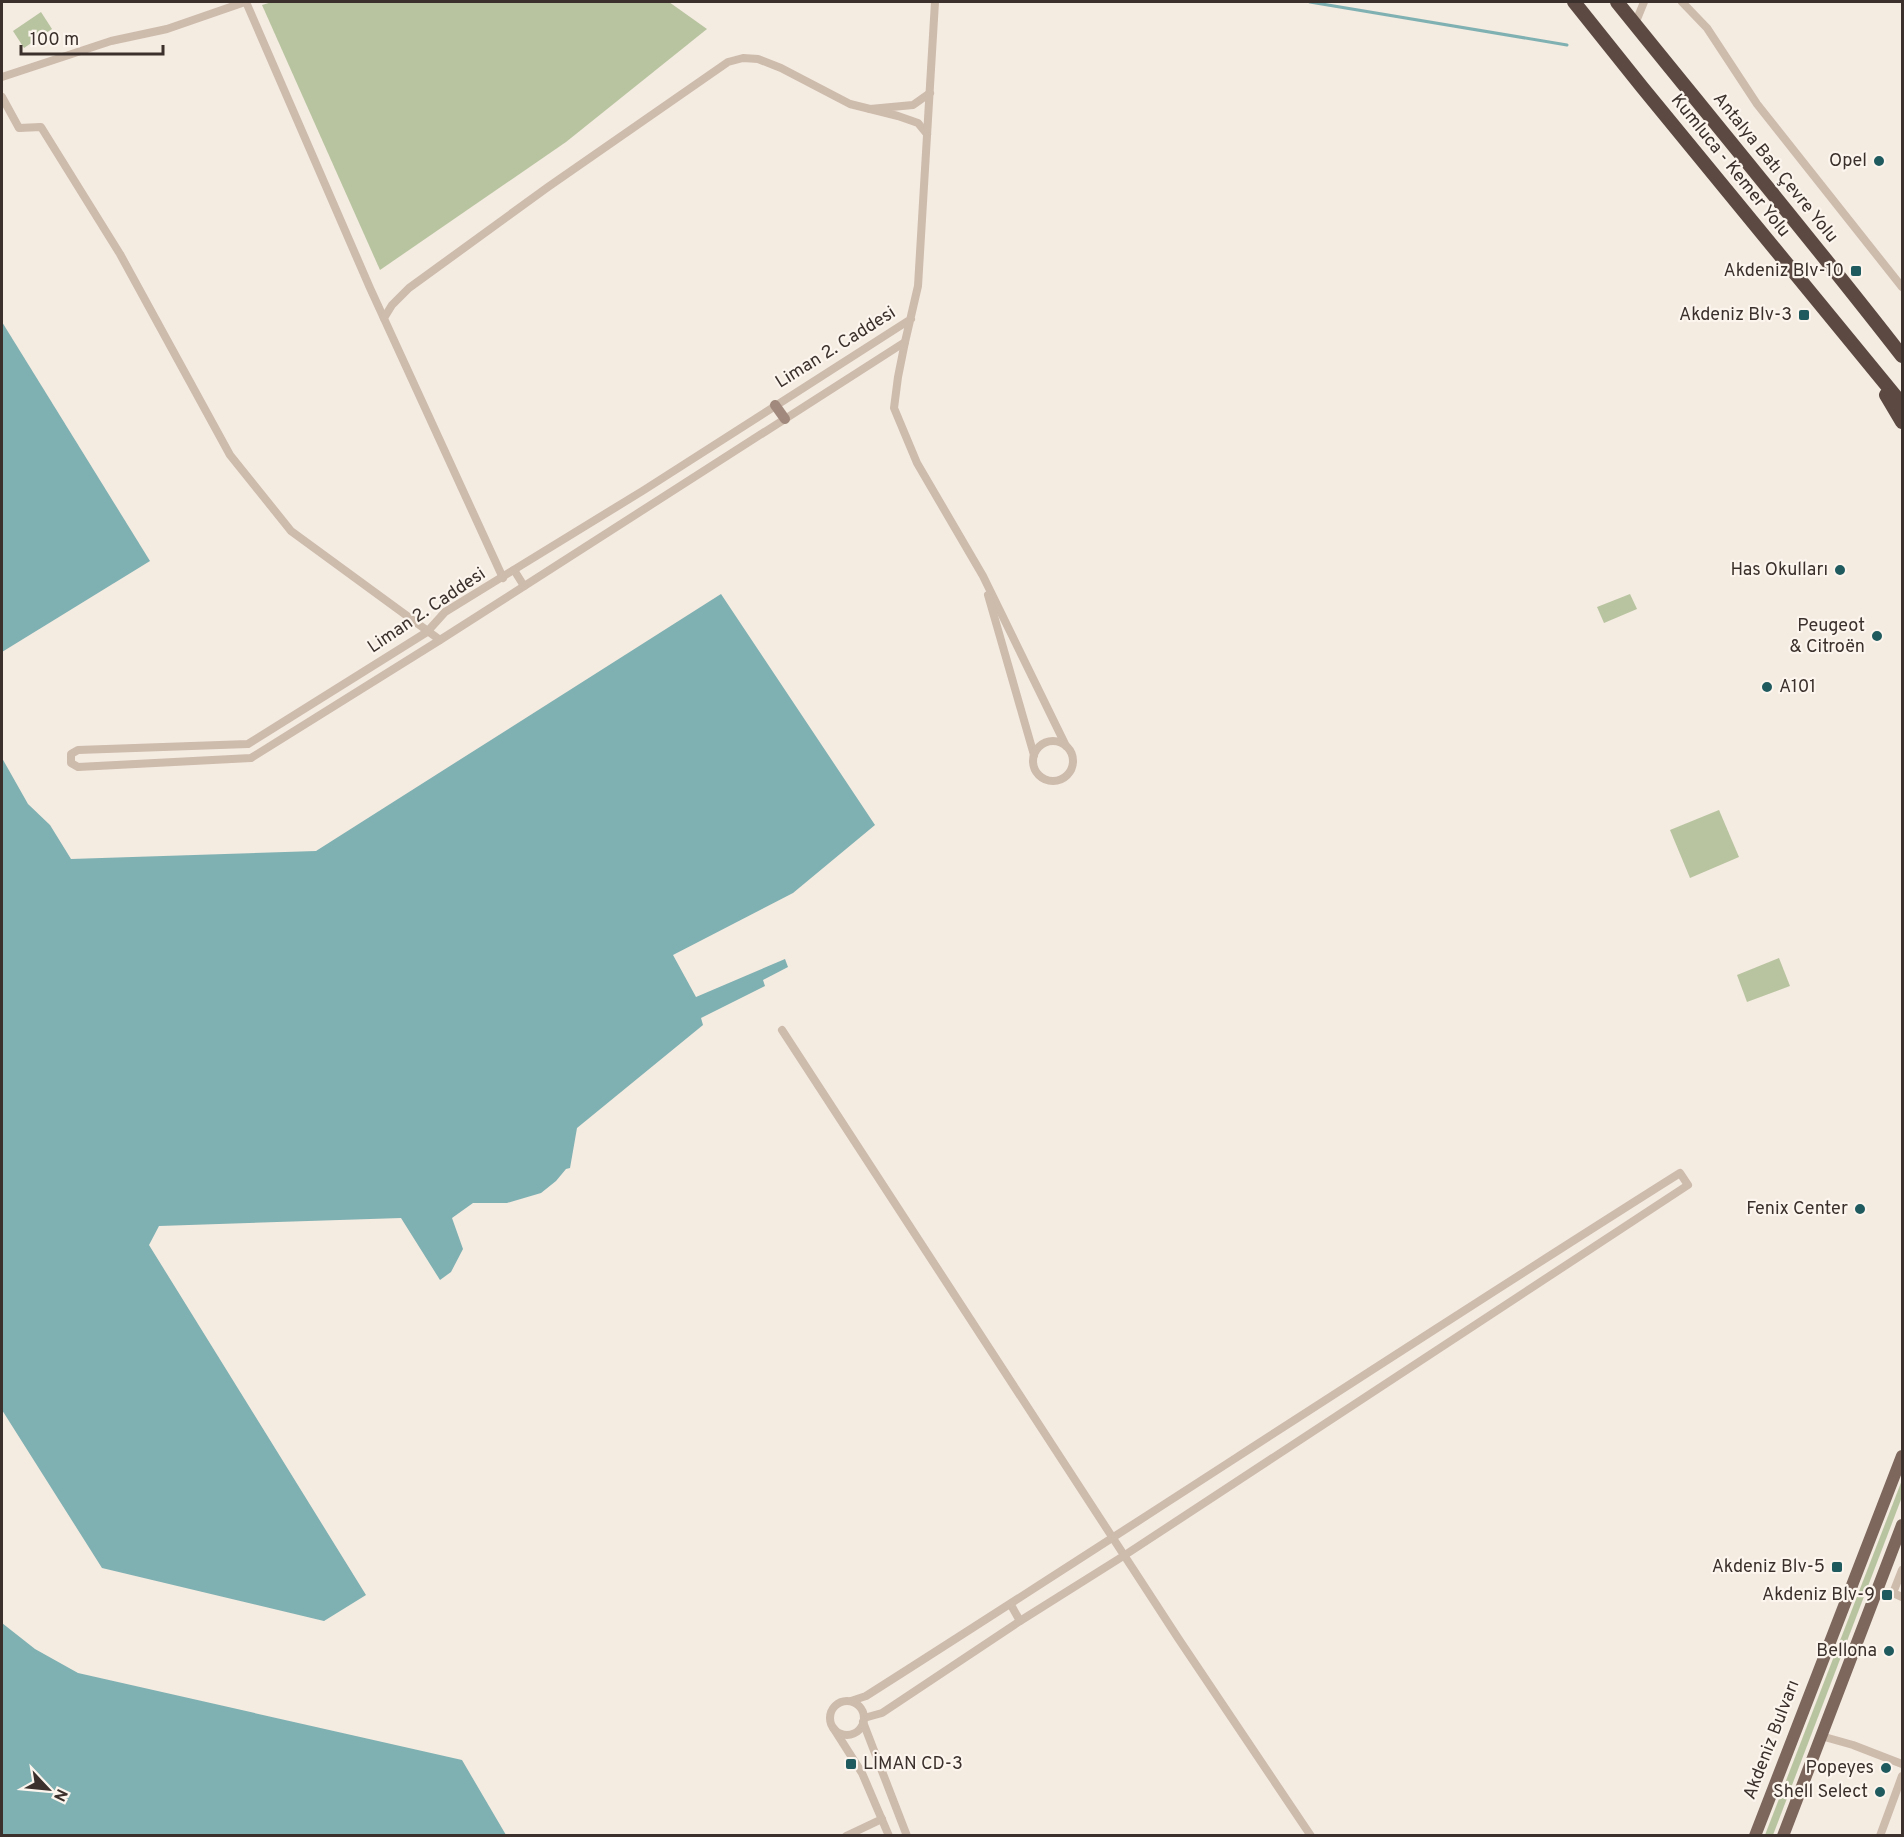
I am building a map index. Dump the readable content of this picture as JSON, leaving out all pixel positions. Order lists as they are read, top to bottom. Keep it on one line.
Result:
{"streets":{"highway":["Kumluca - Kemer Yolu","Antalya Batı Çevre Yolu"],"main road":["Akdeniz Bulvarı"],"street":["Liman 2. Caddesi"]},"places":{"other":["Opel","Has Okulları","Peugeot & Citroën","A101","Fenix Center","Bellona","Popeyes","Shell Select"],"transit":["Akdeniz Blv-10","Akdeniz Blv-3","Akdeniz Blv-5","Akdeniz Blv-9","LİMAN CD-3"]},"scale_bar":"100 m","north":"bottom right"}
